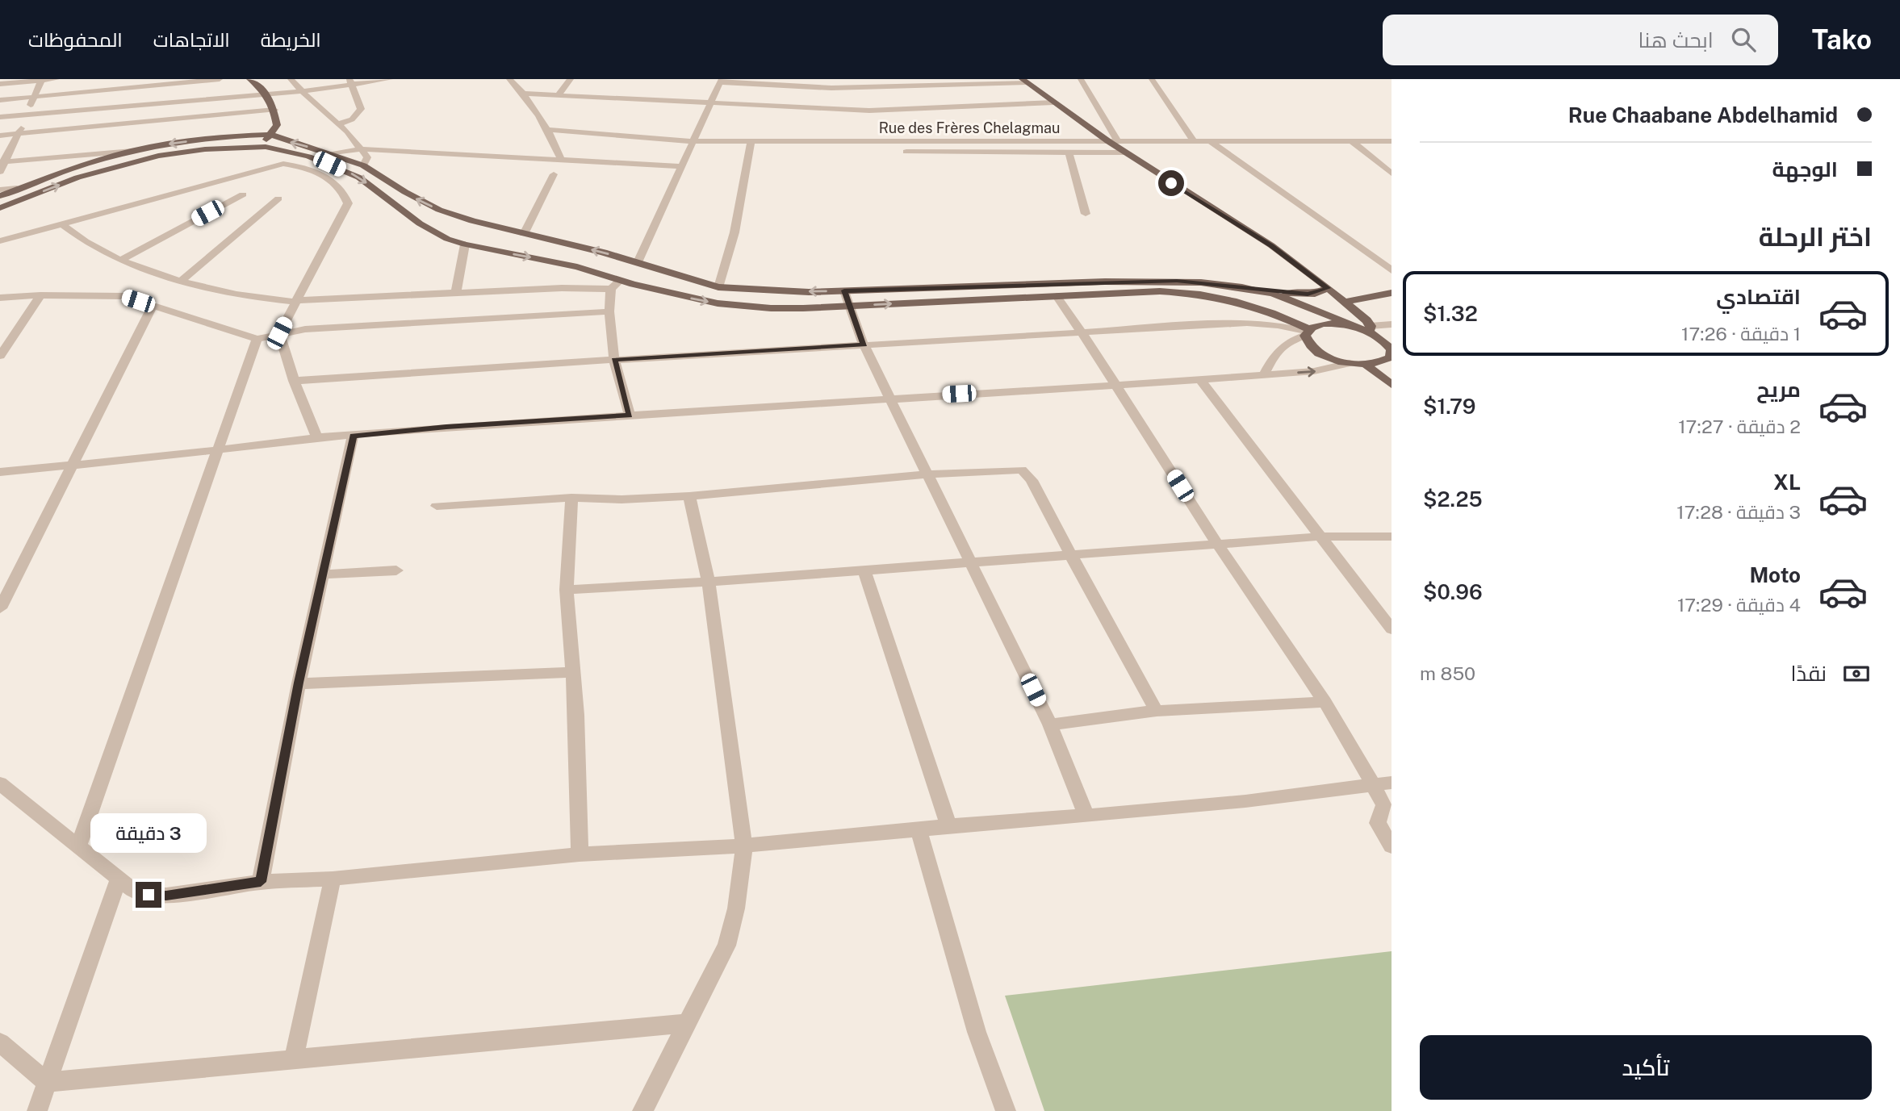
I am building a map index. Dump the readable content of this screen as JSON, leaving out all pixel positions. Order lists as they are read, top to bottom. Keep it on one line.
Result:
{"streets":{"street":["Rue des Frères Chelagmau"]},"page":{"header":"Tako","search":"ابحث هنا","nav":["الخريطة","الاتجاهات","المحفوظات"],"banner":["Rue Chaabane Abdelhamid","الوجهة"],"heading":"اختر الرحلة","list":[{"name":"اقتصادي","note":"1 دقيقة · 17:26","value":"$1.32"},{"name":"مريح","note":"2 دقيقة · 17:27","value":"$1.79"},{"name":"XL","note":"3 دقيقة · 17:28","value":"$2.25"},{"name":"Moto","note":"4 دقيقة · 17:29","value":"$0.96"}],"pay":["نقدًا","850 m"],"bubble":"3 دقيقة","buttons":"تأكيد"}}
